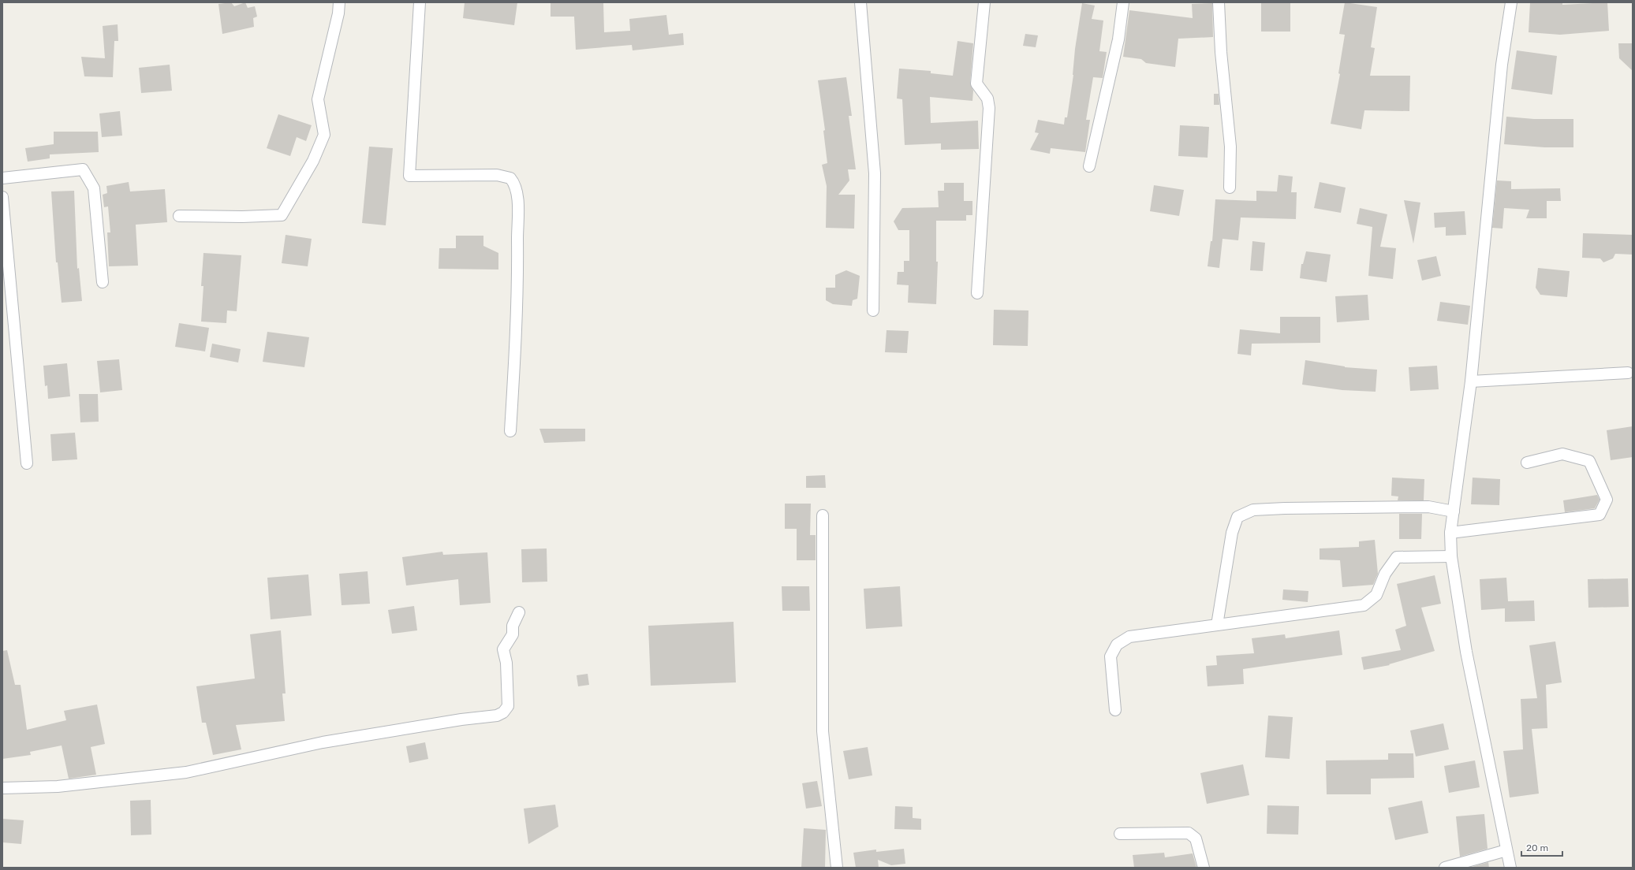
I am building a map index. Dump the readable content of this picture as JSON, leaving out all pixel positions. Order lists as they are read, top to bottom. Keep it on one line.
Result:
{"scale_bar":"20 m"}
